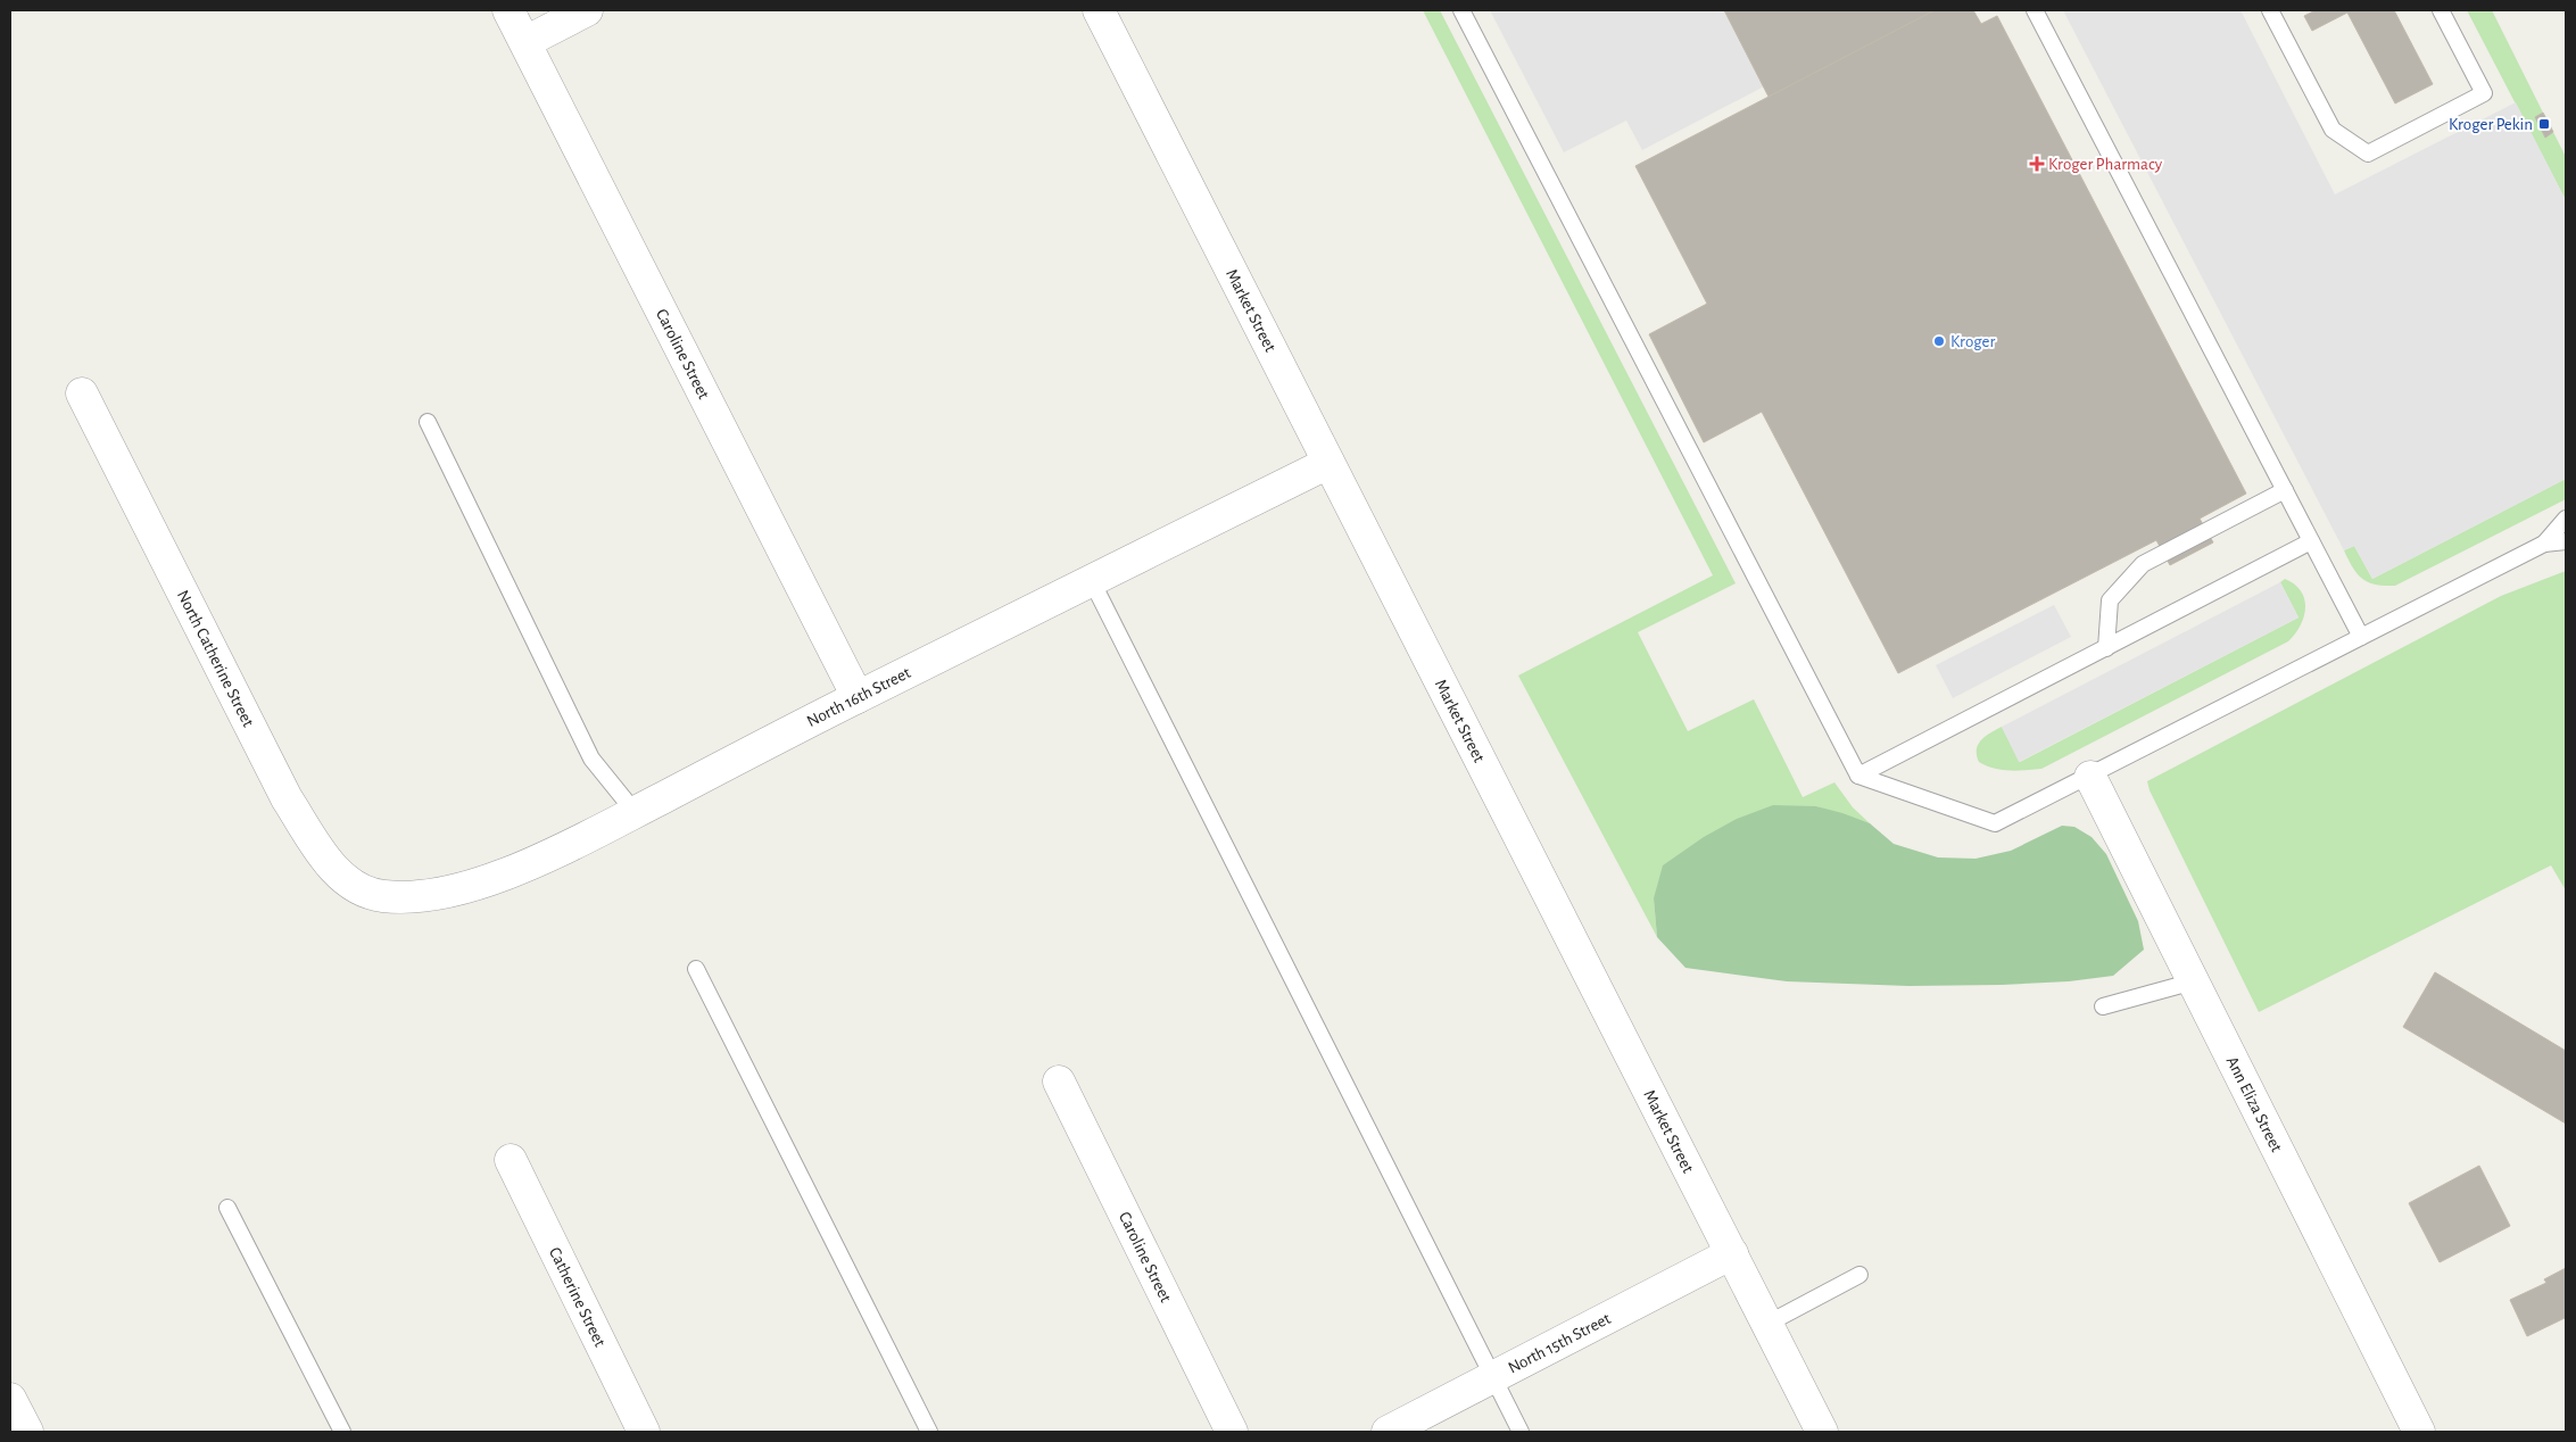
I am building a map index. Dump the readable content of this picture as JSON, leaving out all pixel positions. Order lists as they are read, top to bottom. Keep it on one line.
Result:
{"streets":{"street":["Market Street","Caroline Street","North Catherine Street","North 16th Street","Ann Eliza Street","Catherine Street","North 15th Street"]},"crossings":[["Market Street","North 16th Street"],["Market Street","North 15th Street"],["Caroline Street","North 16th Street"],["North Catherine Street","North 16th Street"]],"places":{"transit":["Kroger Pekin"],"health":["Kroger Pharmacy"],"other":["Kroger"]}}
